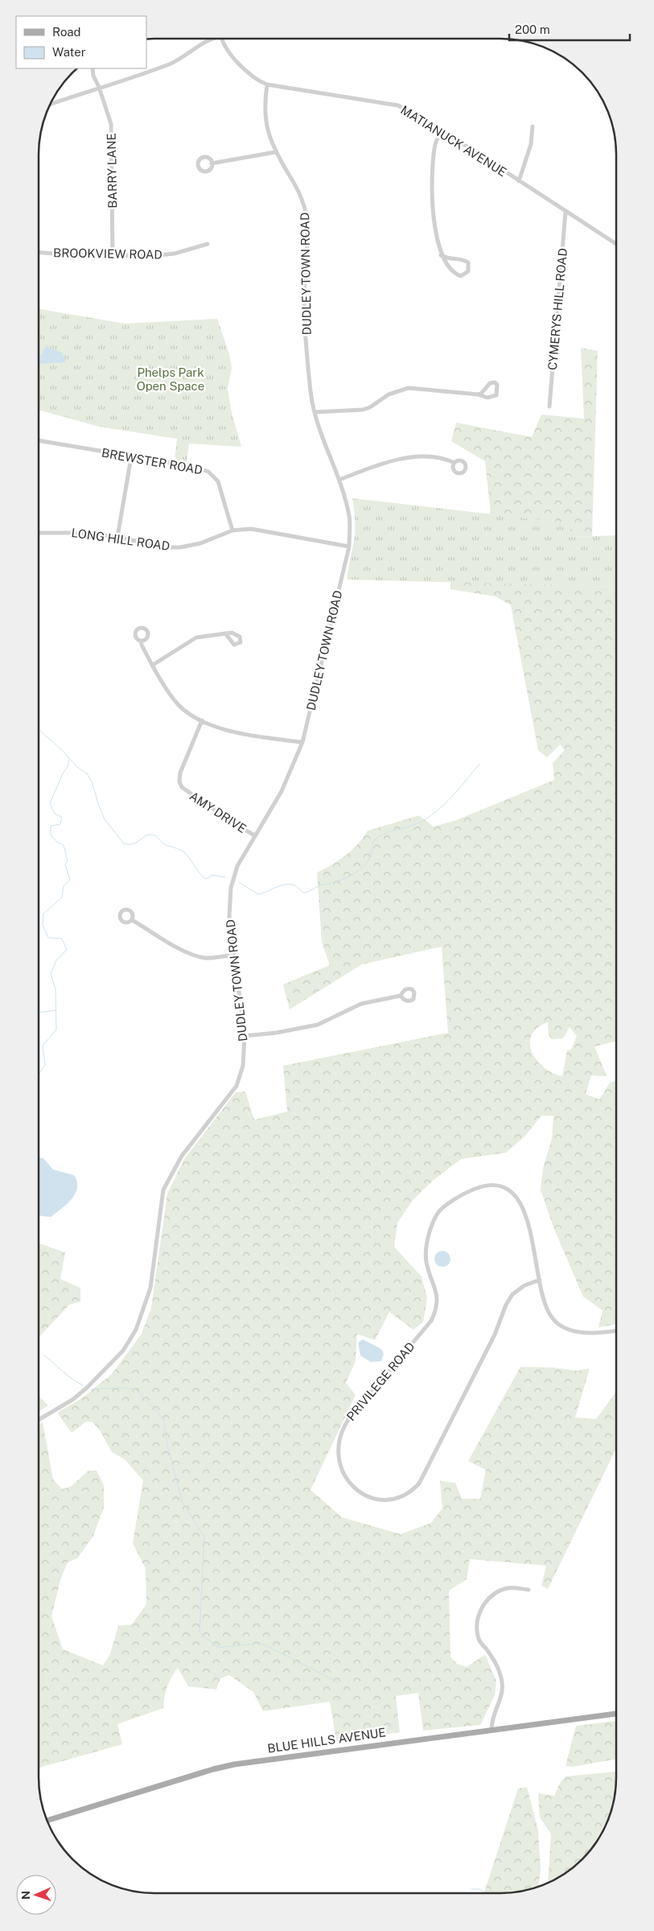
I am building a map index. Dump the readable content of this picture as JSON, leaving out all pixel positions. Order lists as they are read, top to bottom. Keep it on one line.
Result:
{"streets":{"main road":["BLUE HILLS AVENUE"],"street":["MATIANUCK AVENUE","BARRY LANE","BROOKVIEW ROAD","DUDLEY TOWN ROAD","CYMERYS HILL ROAD","BREWSTER ROAD","LONG HILL ROAD","AMY DRIVE","PRIVILEGE ROAD"]},"crossings":[["MATIANUCK AVENUE","DUDLEY TOWN ROAD"],["MATIANUCK AVENUE","CYMERYS HILL ROAD"],["BARRY LANE","BROOKVIEW ROAD"],["DUDLEY TOWN ROAD","LONG HILL ROAD"],["DUDLEY TOWN ROAD","AMY DRIVE"],["BREWSTER ROAD","LONG HILL ROAD"]],"parks":["Phelps Park Open Space"],"legend":["Road","Water"],"scale_bar":"200 m","north":"left"}
